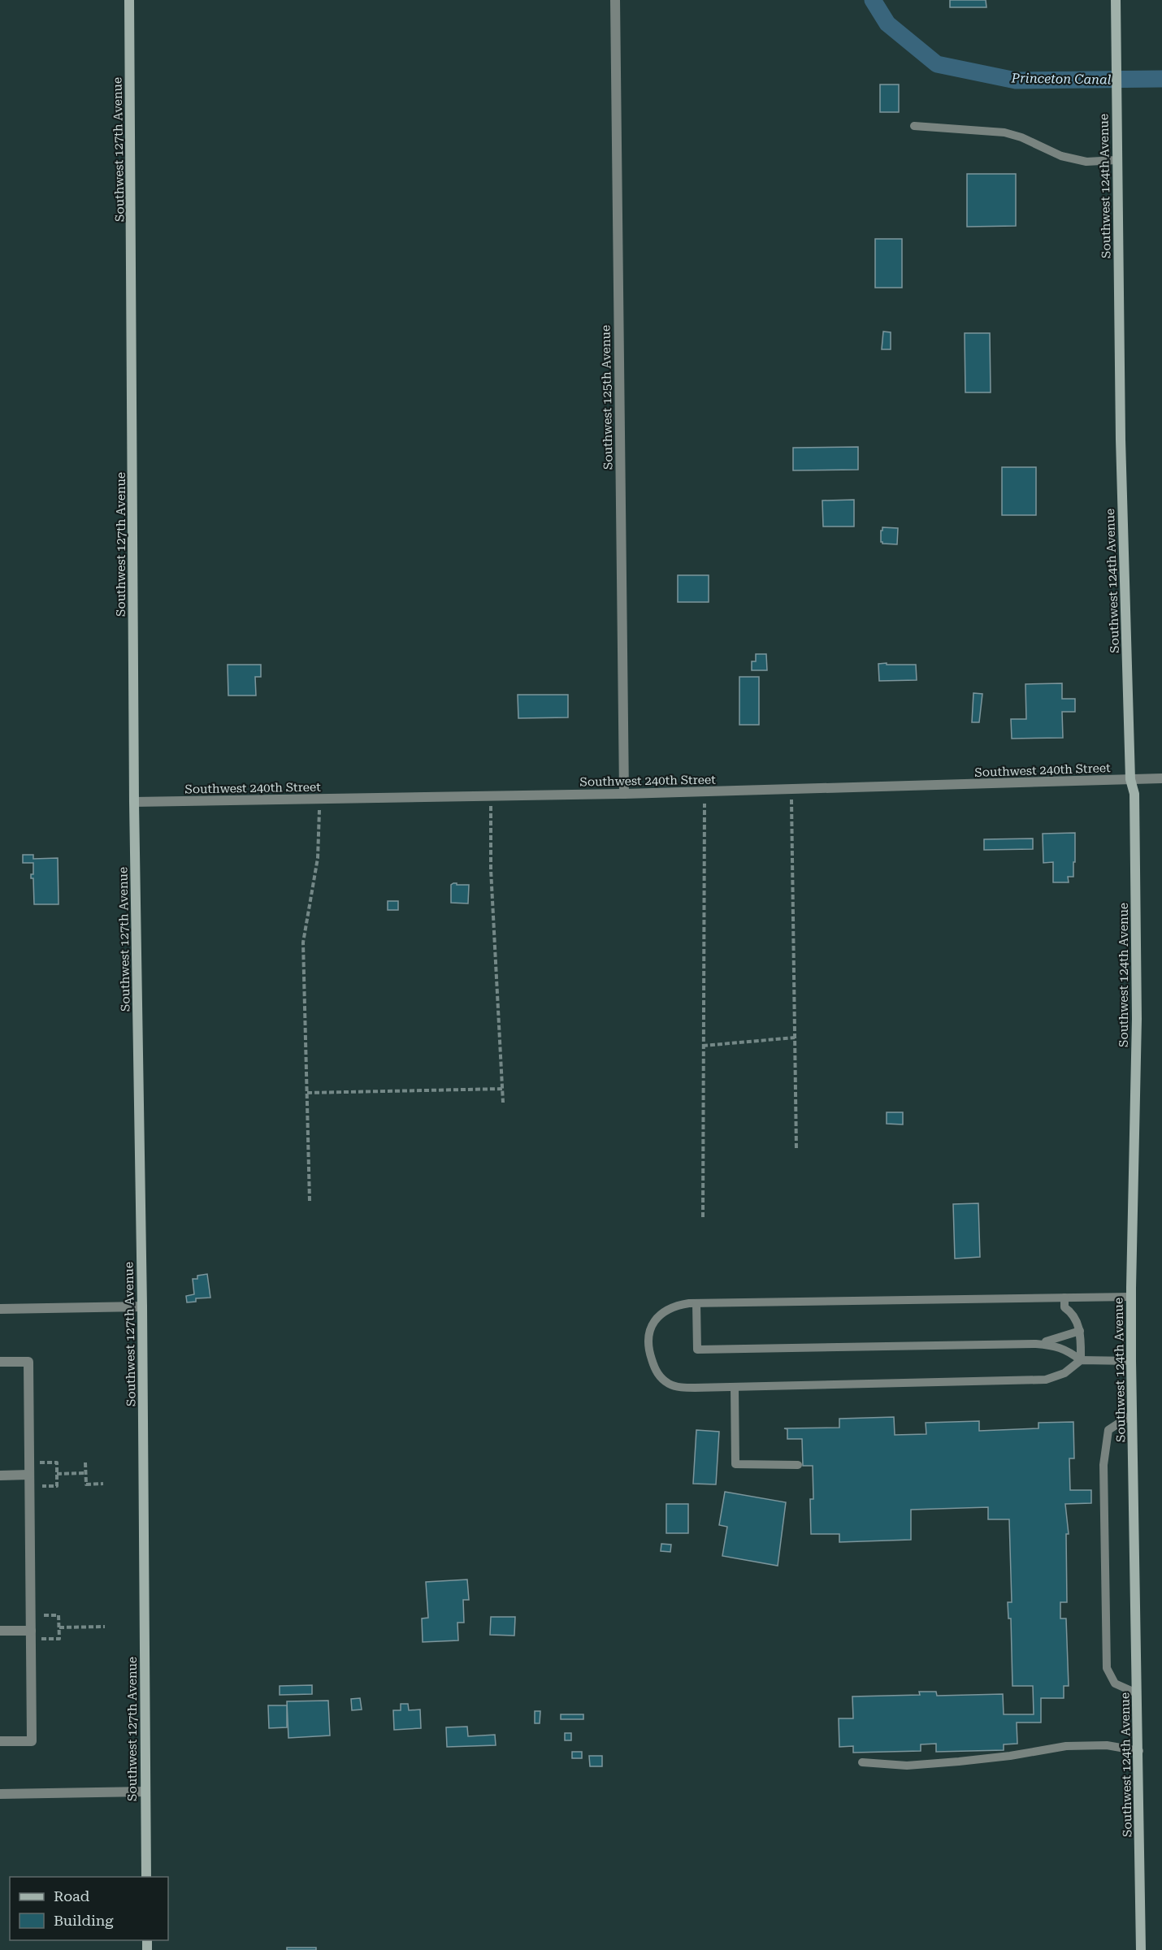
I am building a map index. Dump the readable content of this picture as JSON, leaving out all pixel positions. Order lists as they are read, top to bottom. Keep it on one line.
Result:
{"streets":{"street":["Southwest 127th Avenue","Southwest 124th Avenue","Southwest 125th Avenue","Southwest 240th Street"]},"crossings":[["Southwest 127th Avenue","Southwest 240th Street"],["Southwest 124th Avenue","Southwest 240th Street"],["Southwest 125th Avenue","Southwest 240th Street"]],"water":["Princeton Canal"],"legend":["Road","Building"]}
